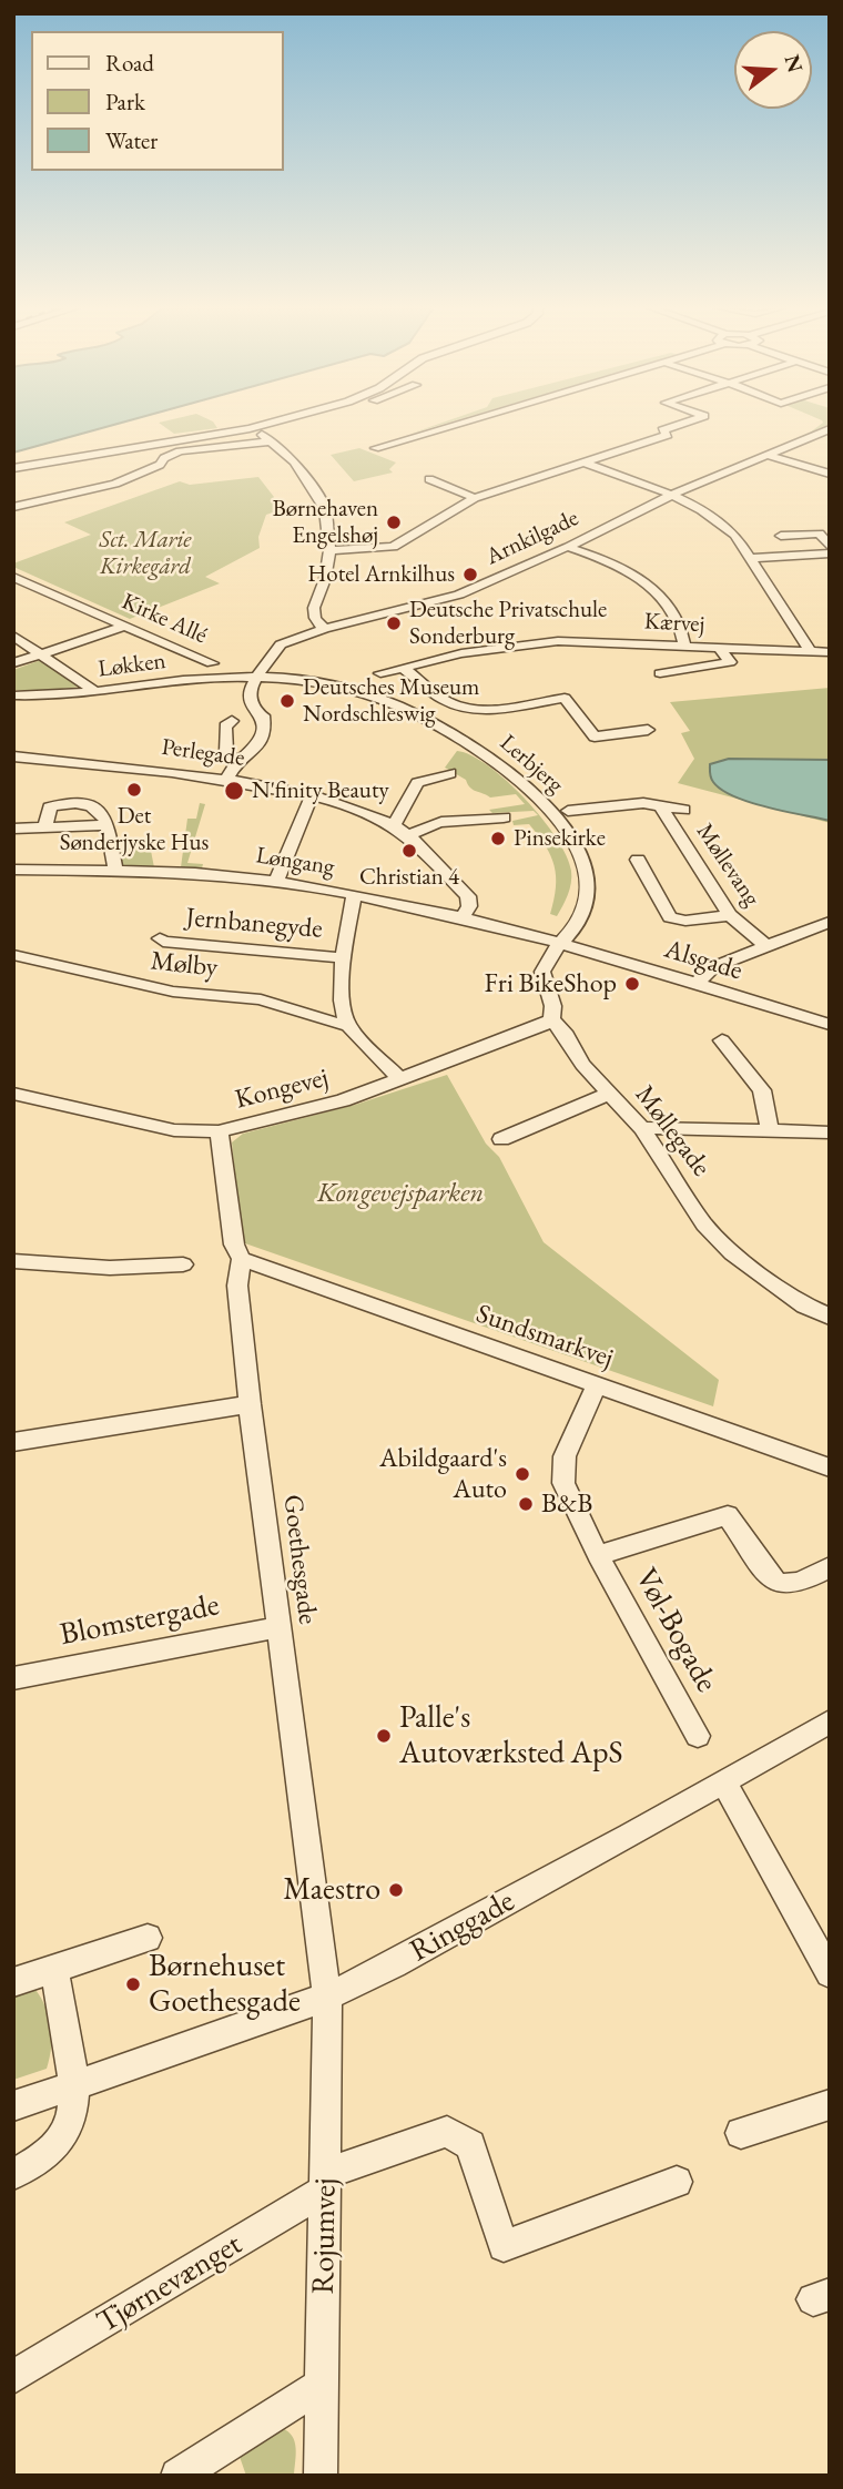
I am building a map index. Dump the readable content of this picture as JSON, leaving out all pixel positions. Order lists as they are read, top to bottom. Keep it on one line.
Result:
{"streets":{"street":["Arnkilgade","Kirke Allé","Kærvej","Løkken","Perlegade","Lerbjerg","Løngang","Møllevang","Jernbanegyde","Alsgade","Mølby","Kongevej","Møllegade","Sundsmarkvej","Goethesgade","Blomstergade","Vøl-Bogade","Ringgade","Rojumvej","Tjørnevænget"]},"crossings":[["Arnkilgade","Løkken"],["Arnkilgade","Lerbjerg"],["Løkken","Lerbjerg"],["Perlegade","Løngang"],["Lerbjerg","Løngang"],["Lerbjerg","Alsgade"],["Lerbjerg","Møllegade"],["Løngang","Alsgade"],["Løngang","Møllegade"],["Alsgade","Møllegade"],["Kongevej","Møllegade"],["Kongevej","Goethesgade"],["Sundsmarkvej","Goethesgade"],["Sundsmarkvej","Vøl-Bogade"],["Goethesgade","Blomstergade"],["Goethesgade","Ringgade"],["Goethesgade","Rojumvej"],["Ringgade","Rojumvej"],["Rojumvej","Tjørnevænget"]],"parks":["Sct. Marie Kirkegård","Kongevejsparken"],"places":["Børnehaven Engelshøj","Hotel Arnkilhus","Deutsche Privatschule Sonderburg","Deutsches Museum Nordschleswig","Det Sønderjyske Hus","N'finity Beauty","Pinsekirke","Christian 4","Fri BikeShop","Abildgaard's Auto","B&B","Palle's Autoværksted ApS","Maestro","Børnehuset Goethesgade"],"legend":["Road","Park","Water"],"north":"right"}
